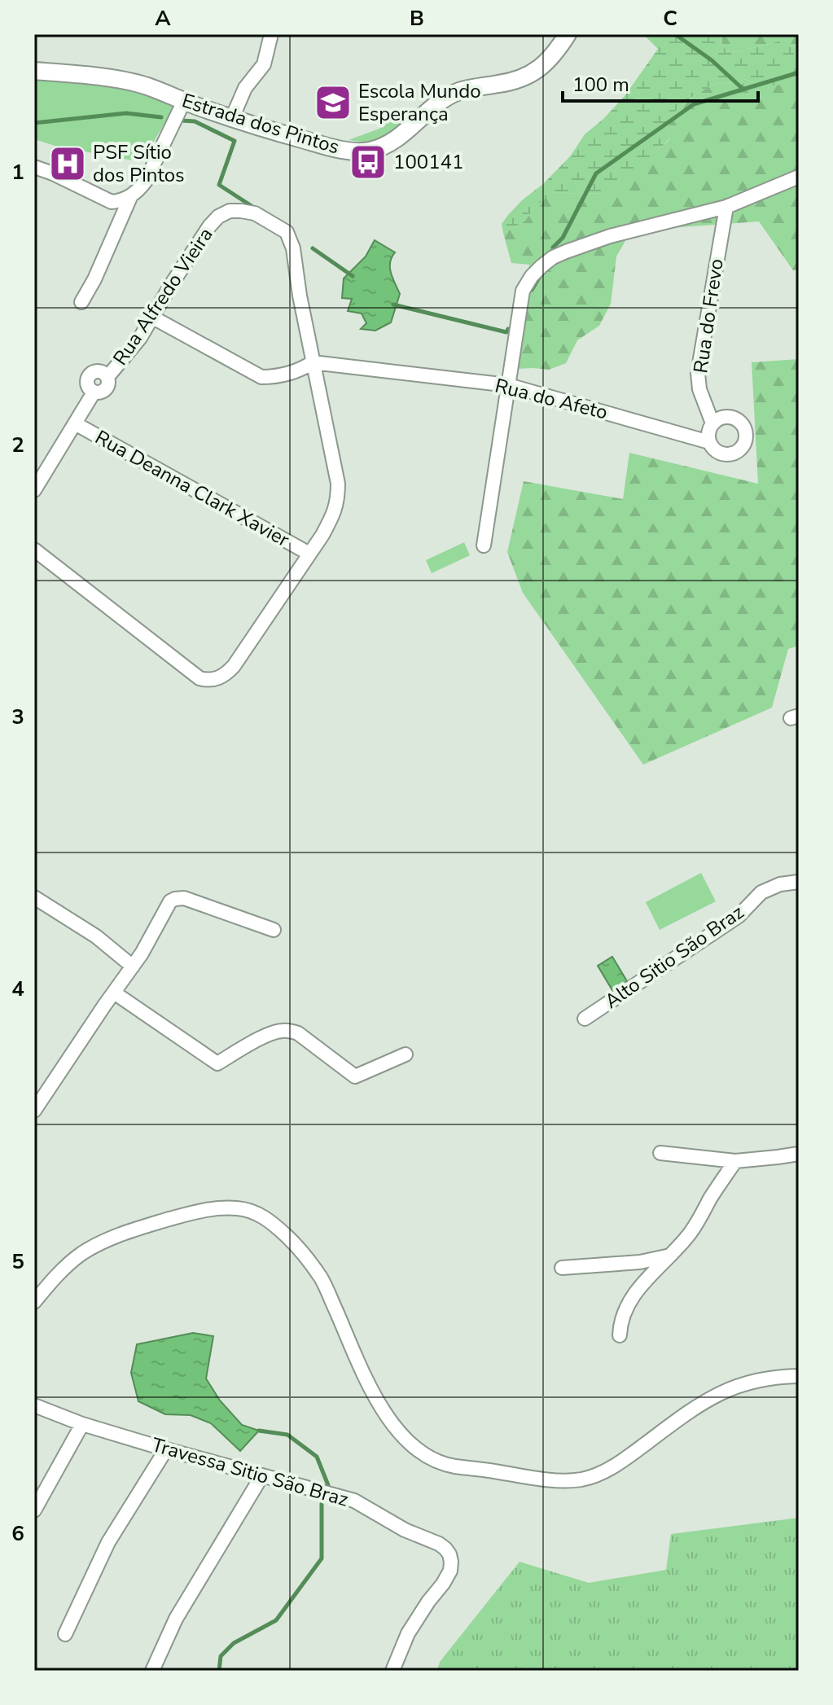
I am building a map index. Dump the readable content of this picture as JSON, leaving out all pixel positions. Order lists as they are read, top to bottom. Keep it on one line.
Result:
{"streets":{"street":["Estrada dos Pintos","Rua Alfredo Vieira","Rua do Frevo","Rua do Afeto","Rua Deanna Clark Xavier","Alto Sitio São Braz","Travessa Sitio São Braz"]},"crossings":[["Rua Alfredo Vieira","Rua do Afeto"],["Rua Alfredo Vieira","Rua Deanna Clark Xavier"],["Rua do Frevo","Rua do Afeto"]],"places":{"school or university":["Escola Mundo Esperança"],"bus stop":["100141"],"hospital":["PSF Sítio dos Pintos"]},"scale_bar":"100 m","grid":{"columns":["A","B","C"],"rows":["1","2","3","4","5","6"]}}
